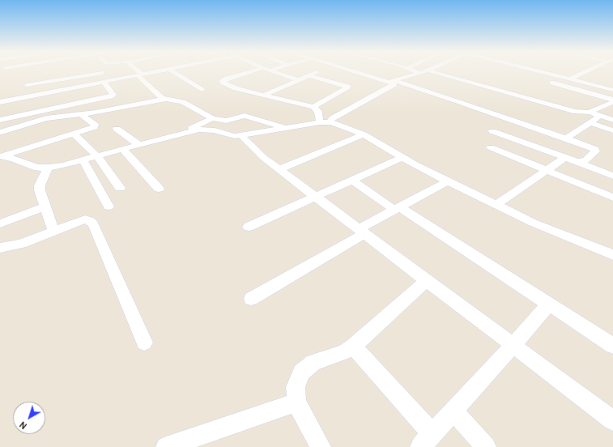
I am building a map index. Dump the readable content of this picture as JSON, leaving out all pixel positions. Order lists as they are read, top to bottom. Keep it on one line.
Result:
{"north":"bottom left"}
